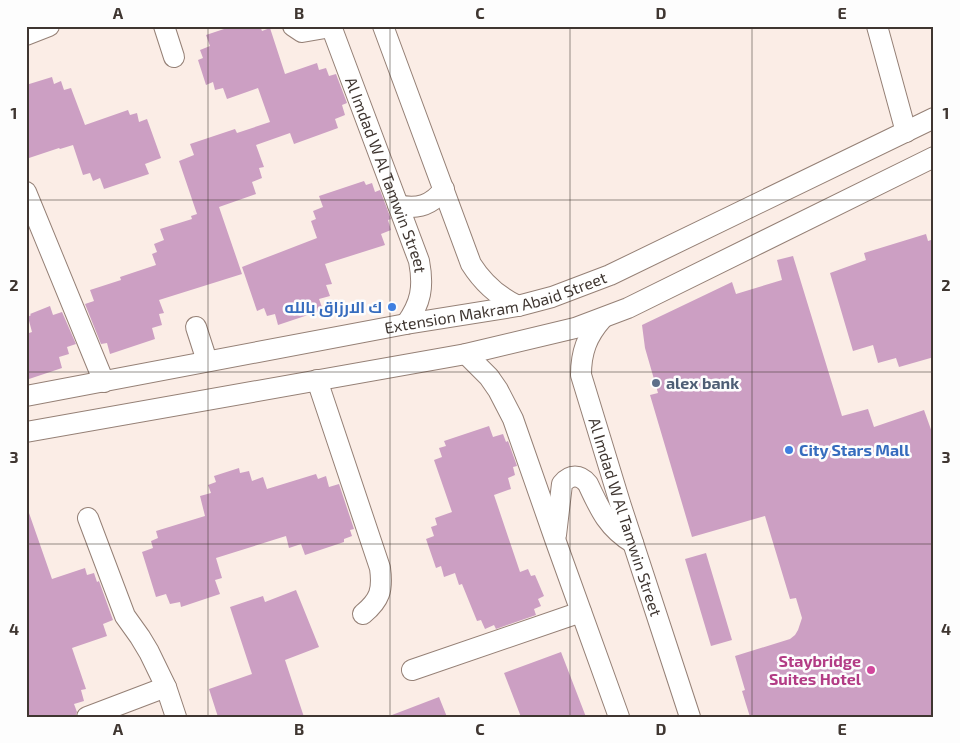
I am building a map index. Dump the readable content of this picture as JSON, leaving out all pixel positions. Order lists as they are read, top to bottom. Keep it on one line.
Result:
{"streets":{"street":["Al Imdad W Al Tamwin Street","Extension Makram Abaid Street"]},"crossings":[["Al Imdad W Al Tamwin Street","Extension Makram Abaid Street"]],"places":["ك الارزاق بالله","alex bank","City Stars Mall","Staybridge Suites Hotel"],"grid":{"columns":["A","B","C","D","E"],"rows":["1","2","3","4"]}}
